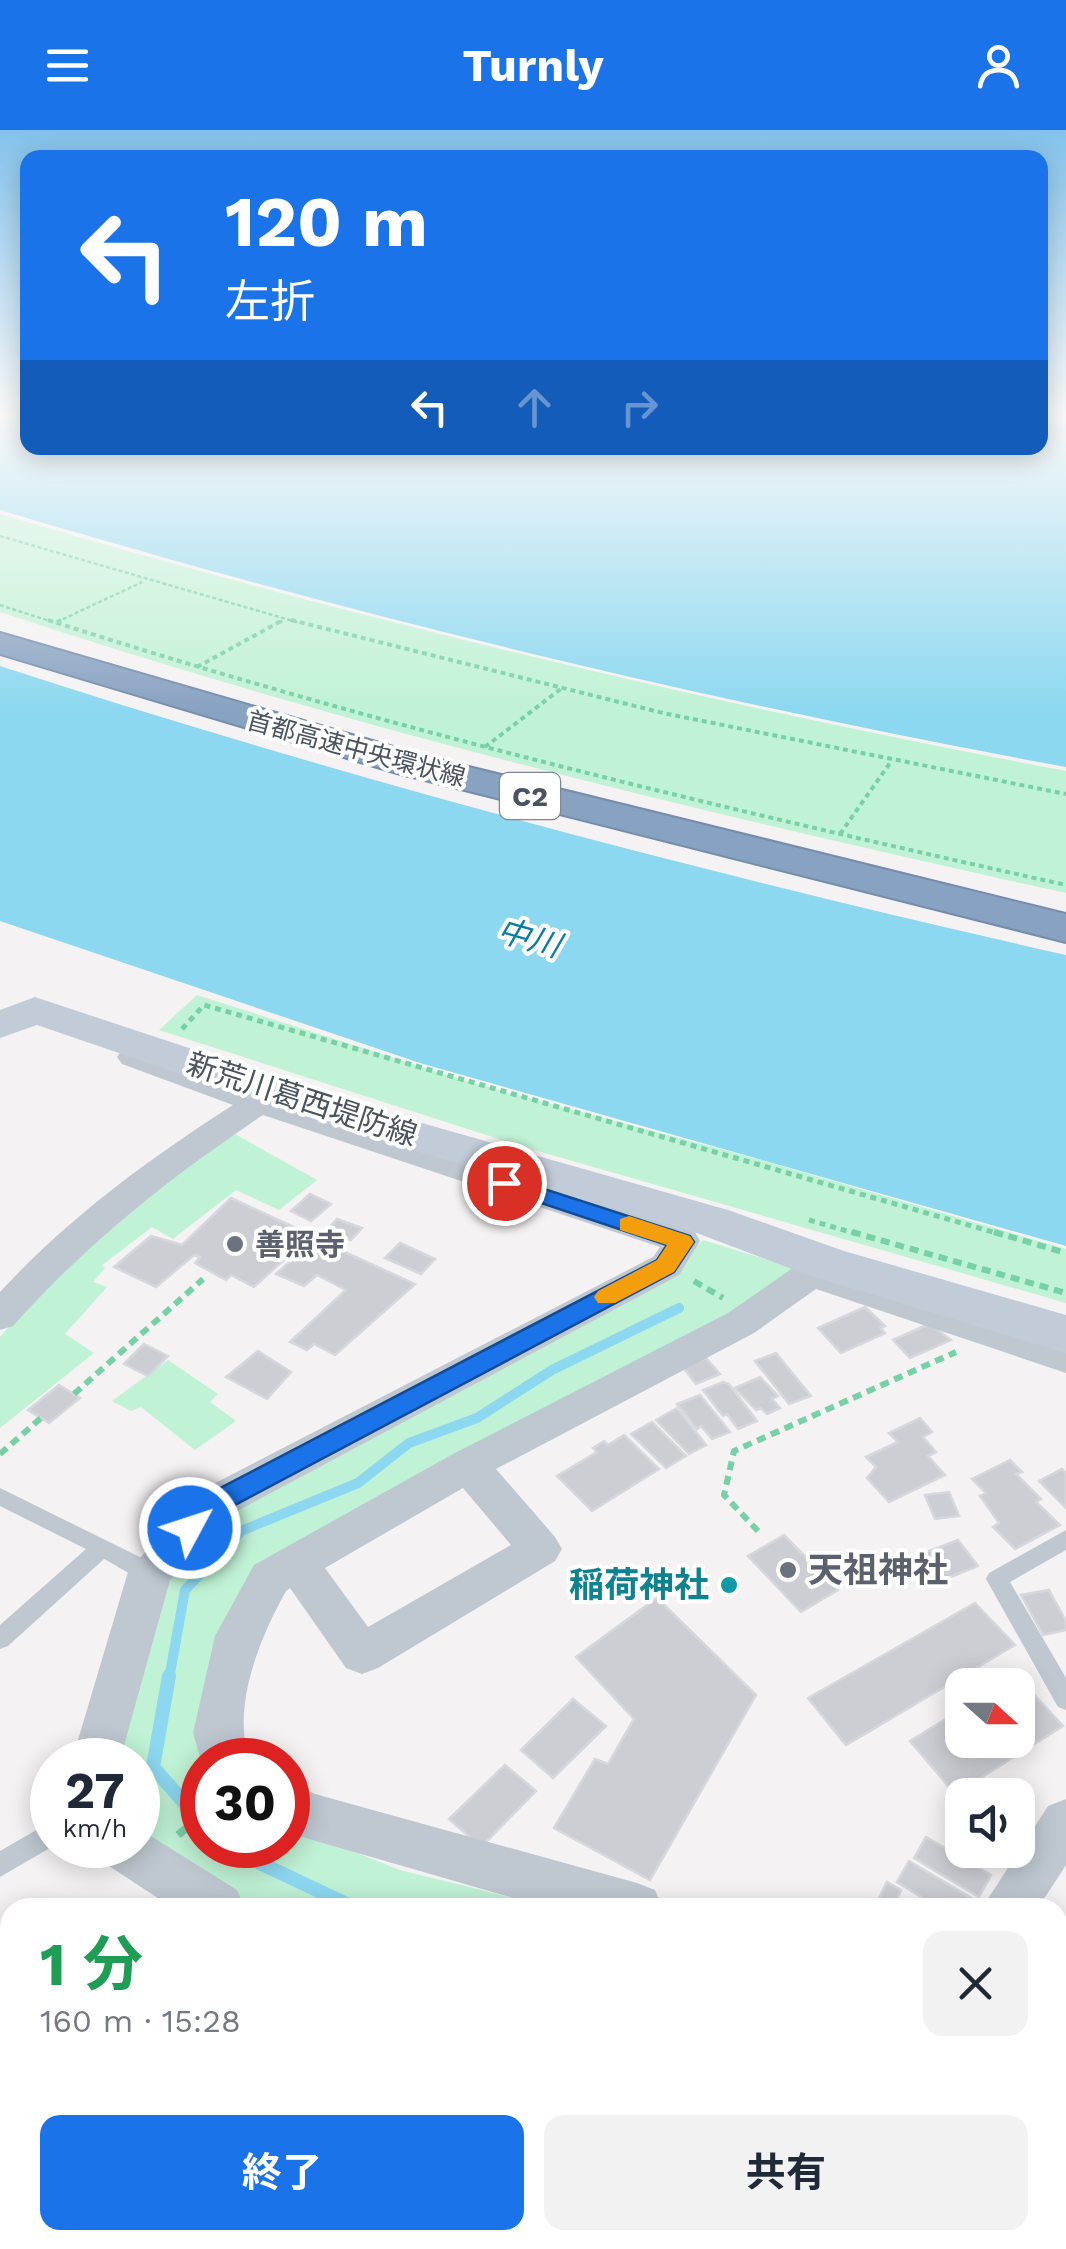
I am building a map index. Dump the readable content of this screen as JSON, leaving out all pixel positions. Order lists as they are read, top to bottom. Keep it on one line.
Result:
{"streets":{"highway":["首都高速中央環状線","C2"],"main road":["新荒川葛西堤防線"]},"water":["中川"],"places":["善照寺","天祖神社","稲荷神社"],"north":"right","page":{"header":"Turnly","turn":["120 m","左折"],"speed":"27 km/h","limit":"30","heading":["1 分","160 m · 15:28"],"buttons":["終了","共有"]}}
